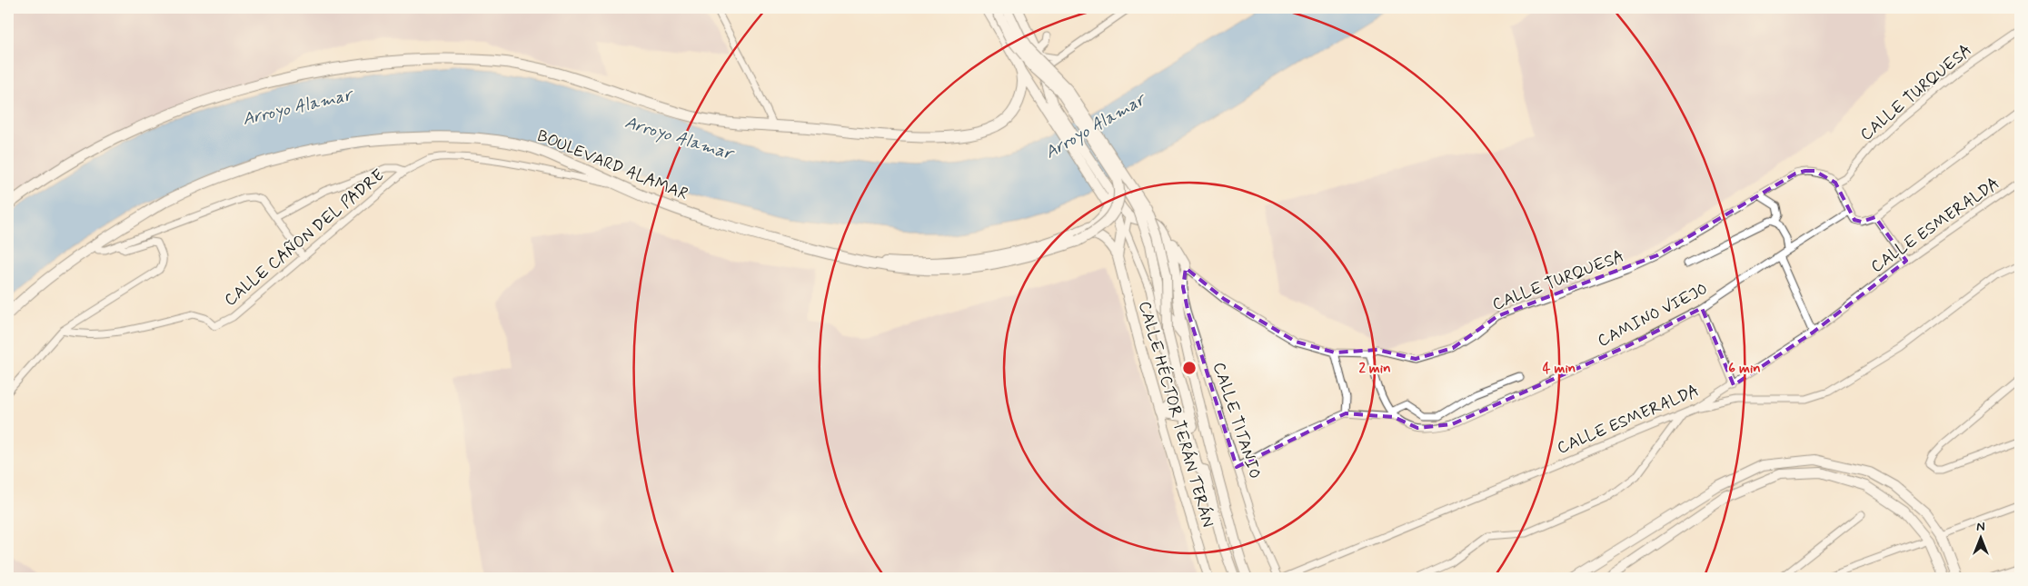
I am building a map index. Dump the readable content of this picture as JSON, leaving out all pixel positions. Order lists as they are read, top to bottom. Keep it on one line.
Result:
{"streets":{"highway":["BOULEVARD ALAMAR"],"main road":["CALLE HÉCTOR TERÁN TERÁN"],"street":["CALLE TURQUESA","CALLE ESMERALDA","CALLE CAÑON DEL PADRE","CAMINO VIEJO","CALLE TITANIO"]},"crossings":[["CALLE TURQUESA","CALLE TITANIO"],["BOULEVARD ALAMAR","CALLE CAÑON DEL PADRE"],["BOULEVARD ALAMAR","CALLE HÉCTOR TERÁN TERÁN"]],"water":["Arroyo Alamar"],"north":"top","rings":["2 min","4 min","6 min"]}
